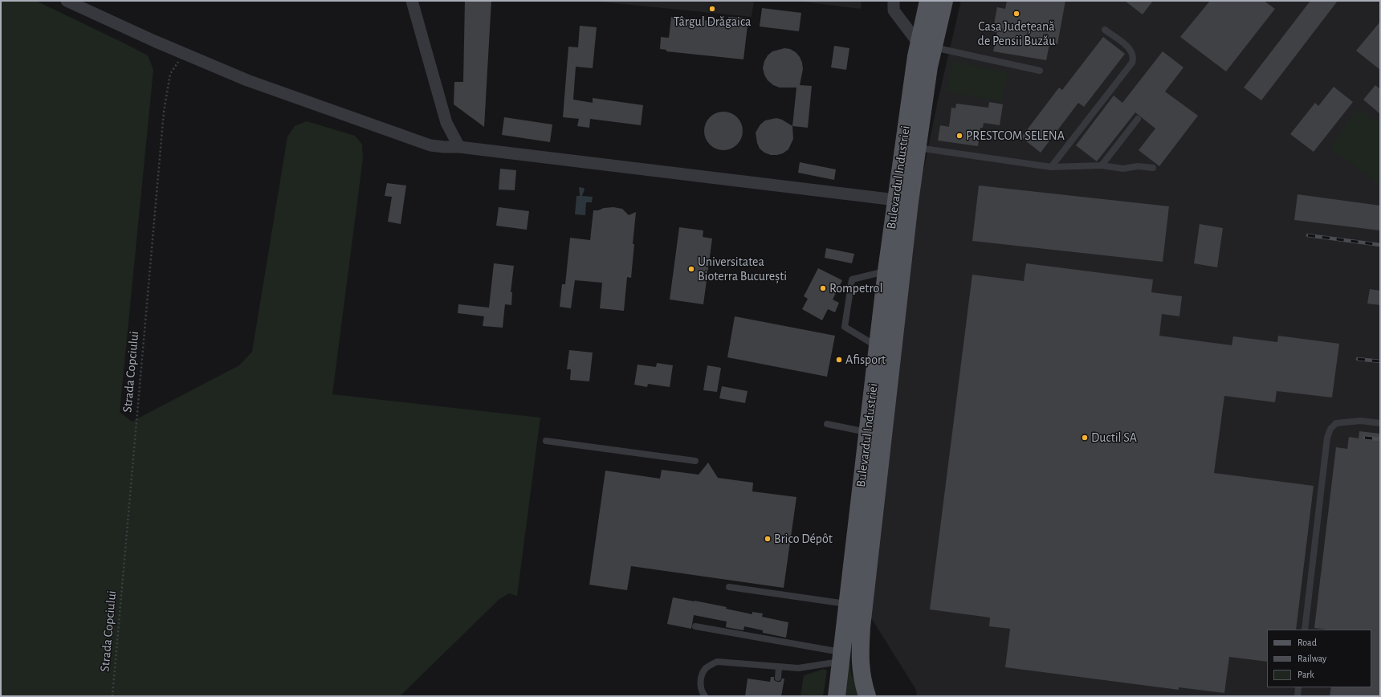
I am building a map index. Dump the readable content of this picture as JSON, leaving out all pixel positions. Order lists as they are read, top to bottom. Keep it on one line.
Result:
{"streets":{"main road":["Bulevardul Industriei"],"path":["Strada Copciului"]},"places":["Târgul Drăgaica","Casa Județeană de Pensii Buzău","PRESTCOM SELENA","Universitatea Bioterra București","Rompetrol","Afisport","Ductil SA","Brico Dépôt"],"legend":["Road","Railway","Park"]}
